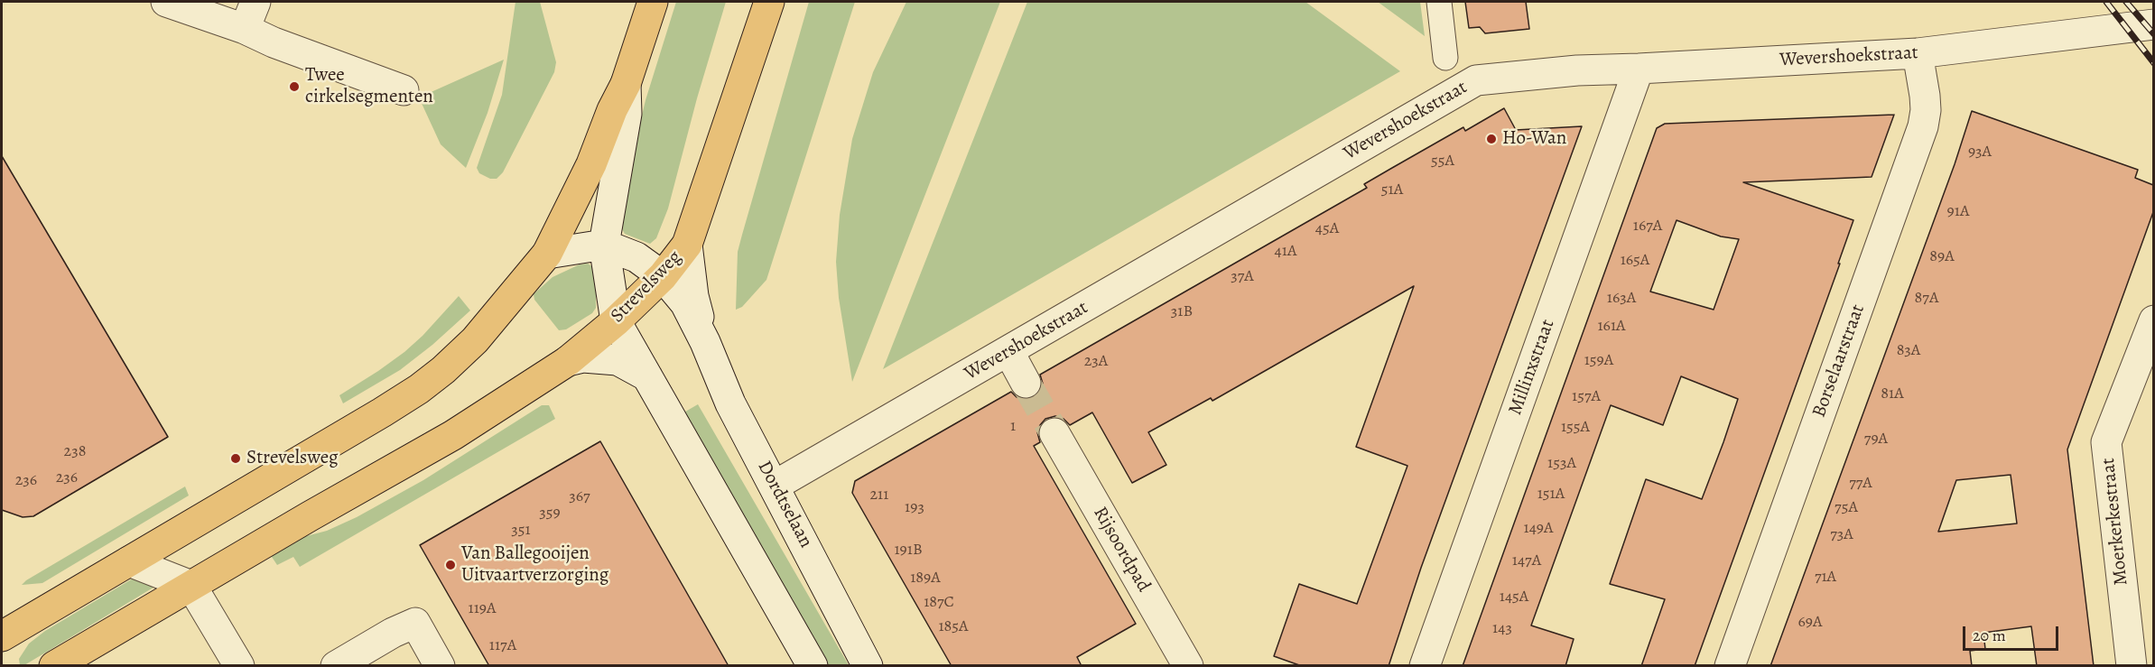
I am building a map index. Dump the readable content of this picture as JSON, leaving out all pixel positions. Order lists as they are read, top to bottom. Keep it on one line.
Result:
{"streets":{"main road":["Strevelsweg"],"street":["Wevershoekstraat","Borselaarstraat","Millinxstraat","Dordtselaan","Moerkerkestraat","Rijsoordpad"]},"crossings":[["Wevershoekstraat","Borselaarstraat"],["Wevershoekstraat","Millinxstraat"],["Wevershoekstraat","Dordtselaan"],["Strevelsweg","Dordtselaan"]],"places":["Twee cirkelsegmenten","Ho-Wan","Strevelsweg","Van Ballegooijen Uitvaartverzorging"],"house_numbers":["93A","55A","51A","91A","167A","45A","41A","89A","165A","37A","163A","87A","31B","161A","83A","159A","23A","81A","157A","1","155A","79A","238","153A","236","236","77A","151A","211","367","193","75A","359","149A","351","73A","191B","147A","71A","189A","145A","187C","119A","69A","185A","143","117A"],"scale_bar":"20 m"}
